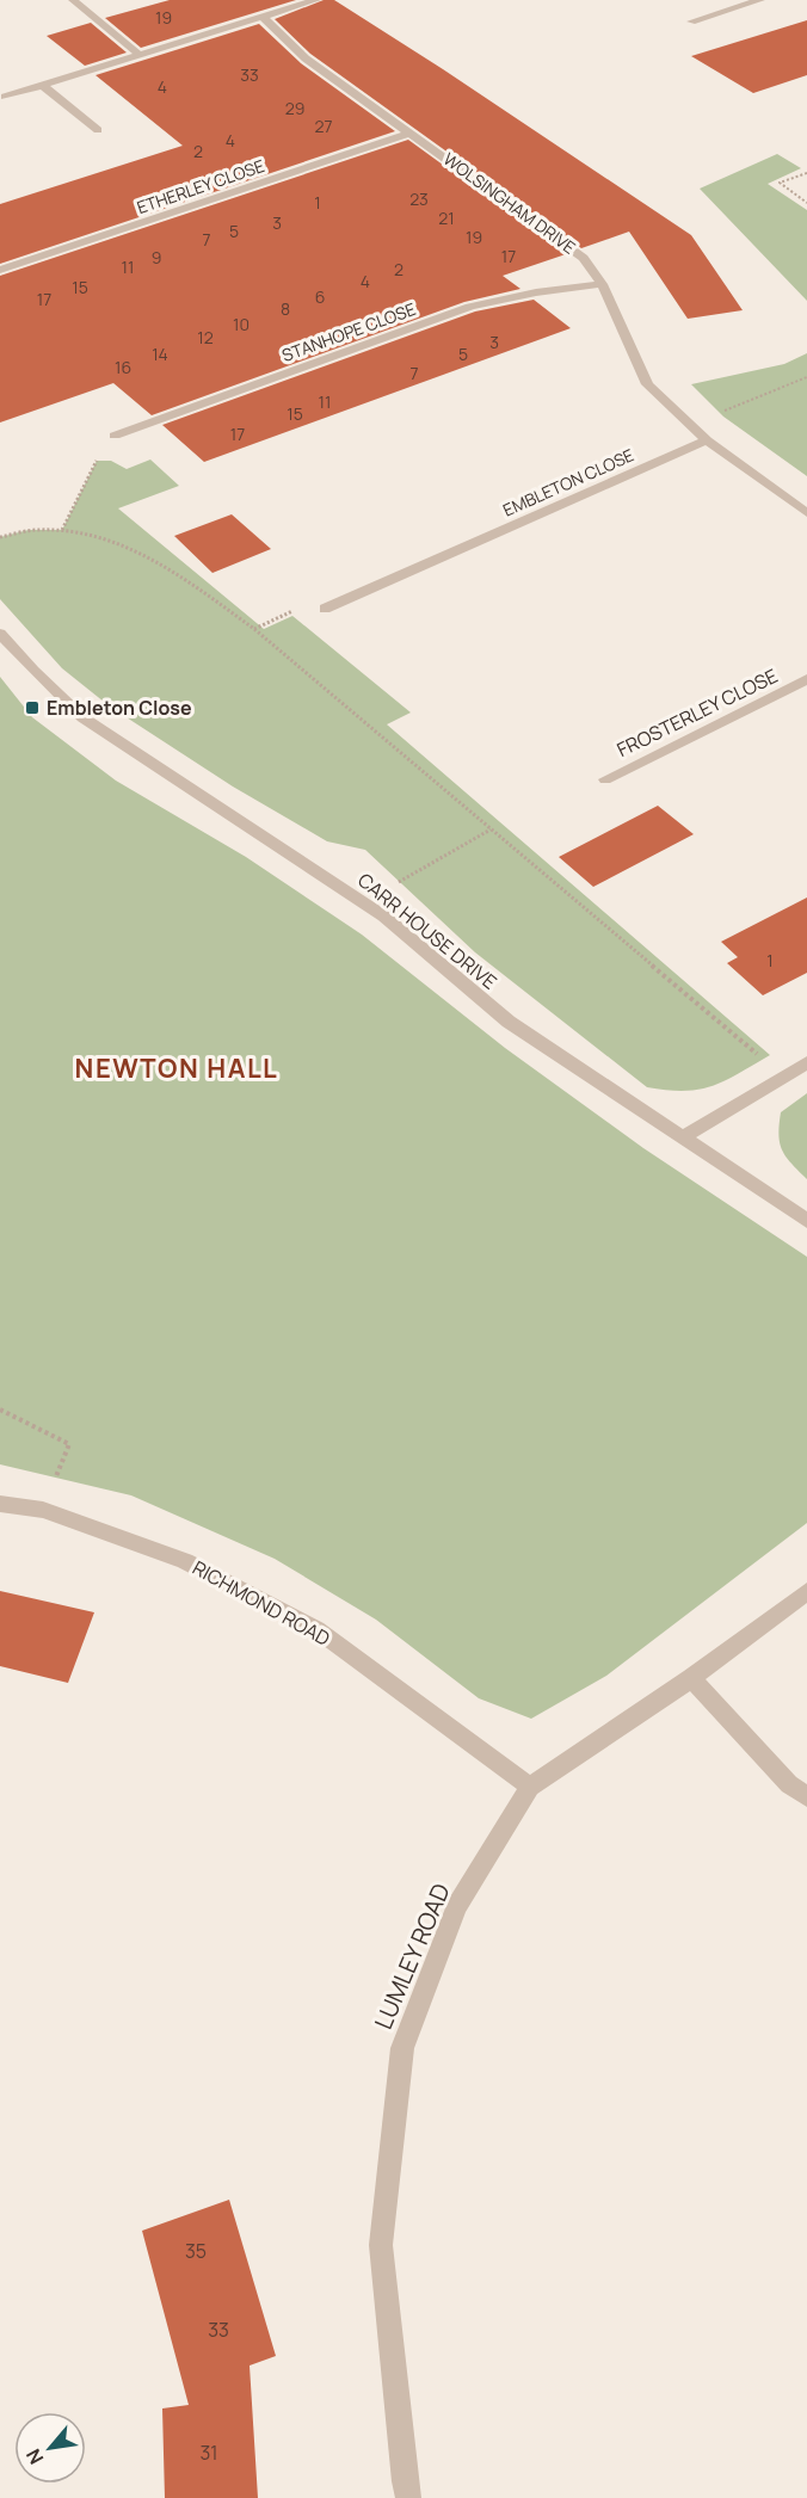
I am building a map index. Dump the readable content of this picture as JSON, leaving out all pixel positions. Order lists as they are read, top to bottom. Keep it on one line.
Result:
{"streets":{"street":["ETHERLEY CLOSE","WOLSINGHAM DRIVE","STANHOPE CLOSE","EMBLETON CLOSE","FROSTERLEY CLOSE","CARR HOUSE DRIVE","RICHMOND ROAD","LUMLEY ROAD"]},"crossings":[["ETHERLEY CLOSE","WOLSINGHAM DRIVE"],["WOLSINGHAM DRIVE","STANHOPE CLOSE"],["WOLSINGHAM DRIVE","EMBLETON CLOSE"],["RICHMOND ROAD","LUMLEY ROAD"]],"districts":["NEWTON HALL"],"places":{"transit":["Embleton Close"]},"house_numbers":["19","33","4","29","27","4","2","23","1","21","3","5","19","7","17","9","11","2","4","15","6","17","8","10","12","3","14","5","16","7","11","15","17","1","35","33","31"],"north":"bottom left"}
